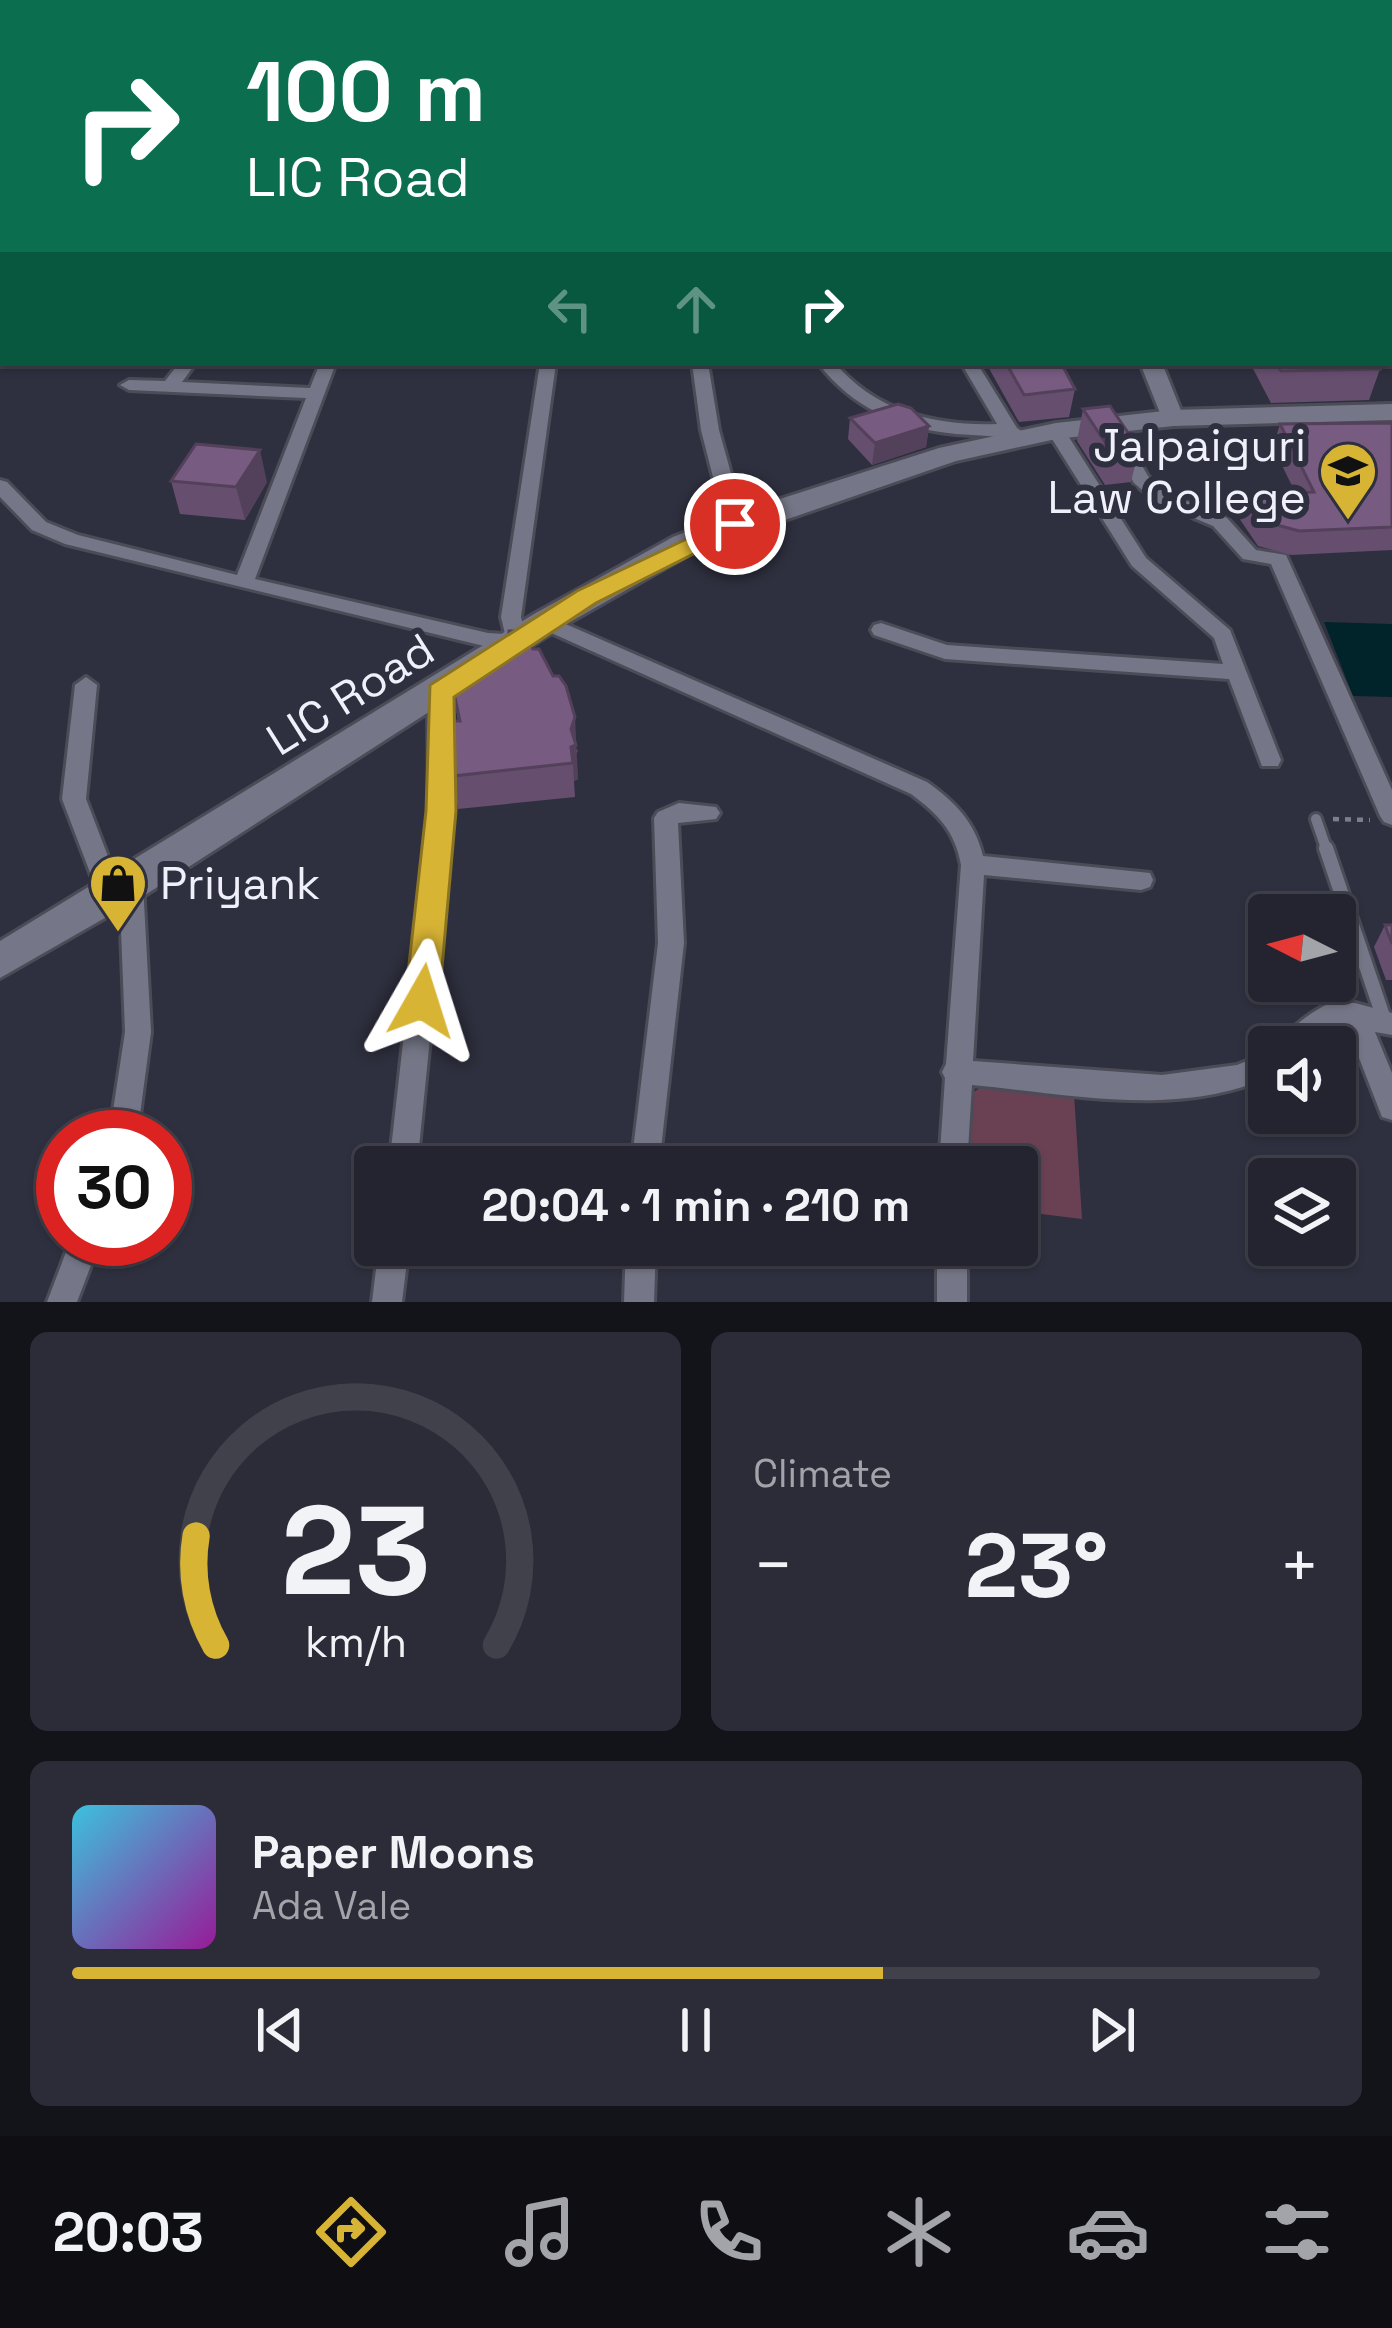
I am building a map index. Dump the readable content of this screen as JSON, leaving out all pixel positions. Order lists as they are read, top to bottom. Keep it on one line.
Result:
{"streets":{"main road":["LIC Road"]},"places":{"school or university":["Jalpaiguri Law College"],"shop":["Priyank"]},"north":"left","page":{"turn":["100 m","LIC Road"],"limit":"30","trip":"20:04 · 1 min · 210 m","tile":"Climate","heat":["−","23°","+"],"song":["Paper Moons","Ada Vale"],"tabs":"20:03","gauge":["23","km/h"]}}
